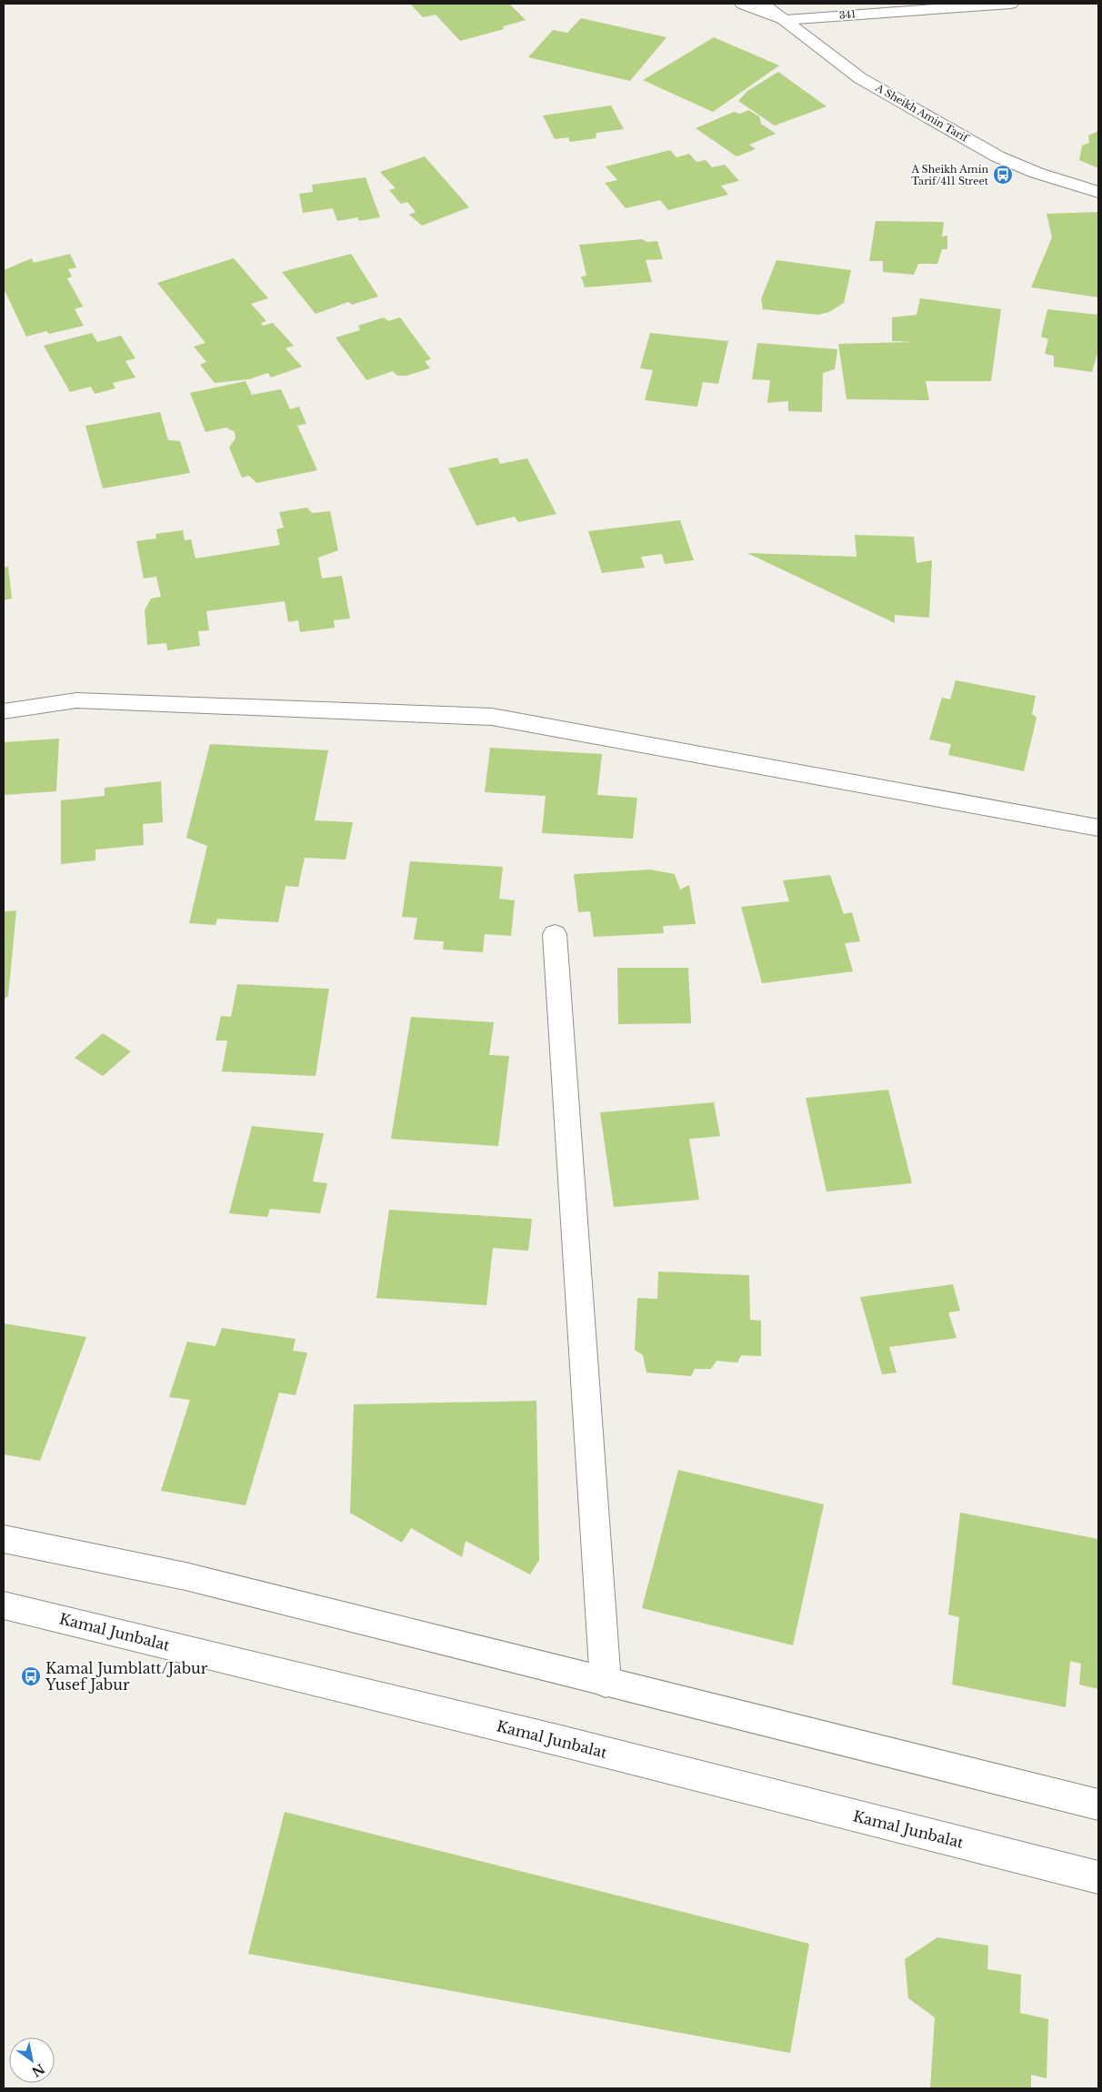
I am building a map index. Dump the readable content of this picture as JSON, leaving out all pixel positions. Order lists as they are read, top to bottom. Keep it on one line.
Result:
{"streets":{"street":["341","A Sheikh Amin Tarif","Kamal Junbalat"]},"crossings":[["341","A Sheikh Amin Tarif"]],"places":{"bus stop":["A Sheikh Amin Tarif/411 Street","Kamal Jumblatt/Jabur Yusef Jabur"]},"north":"bottom right"}
